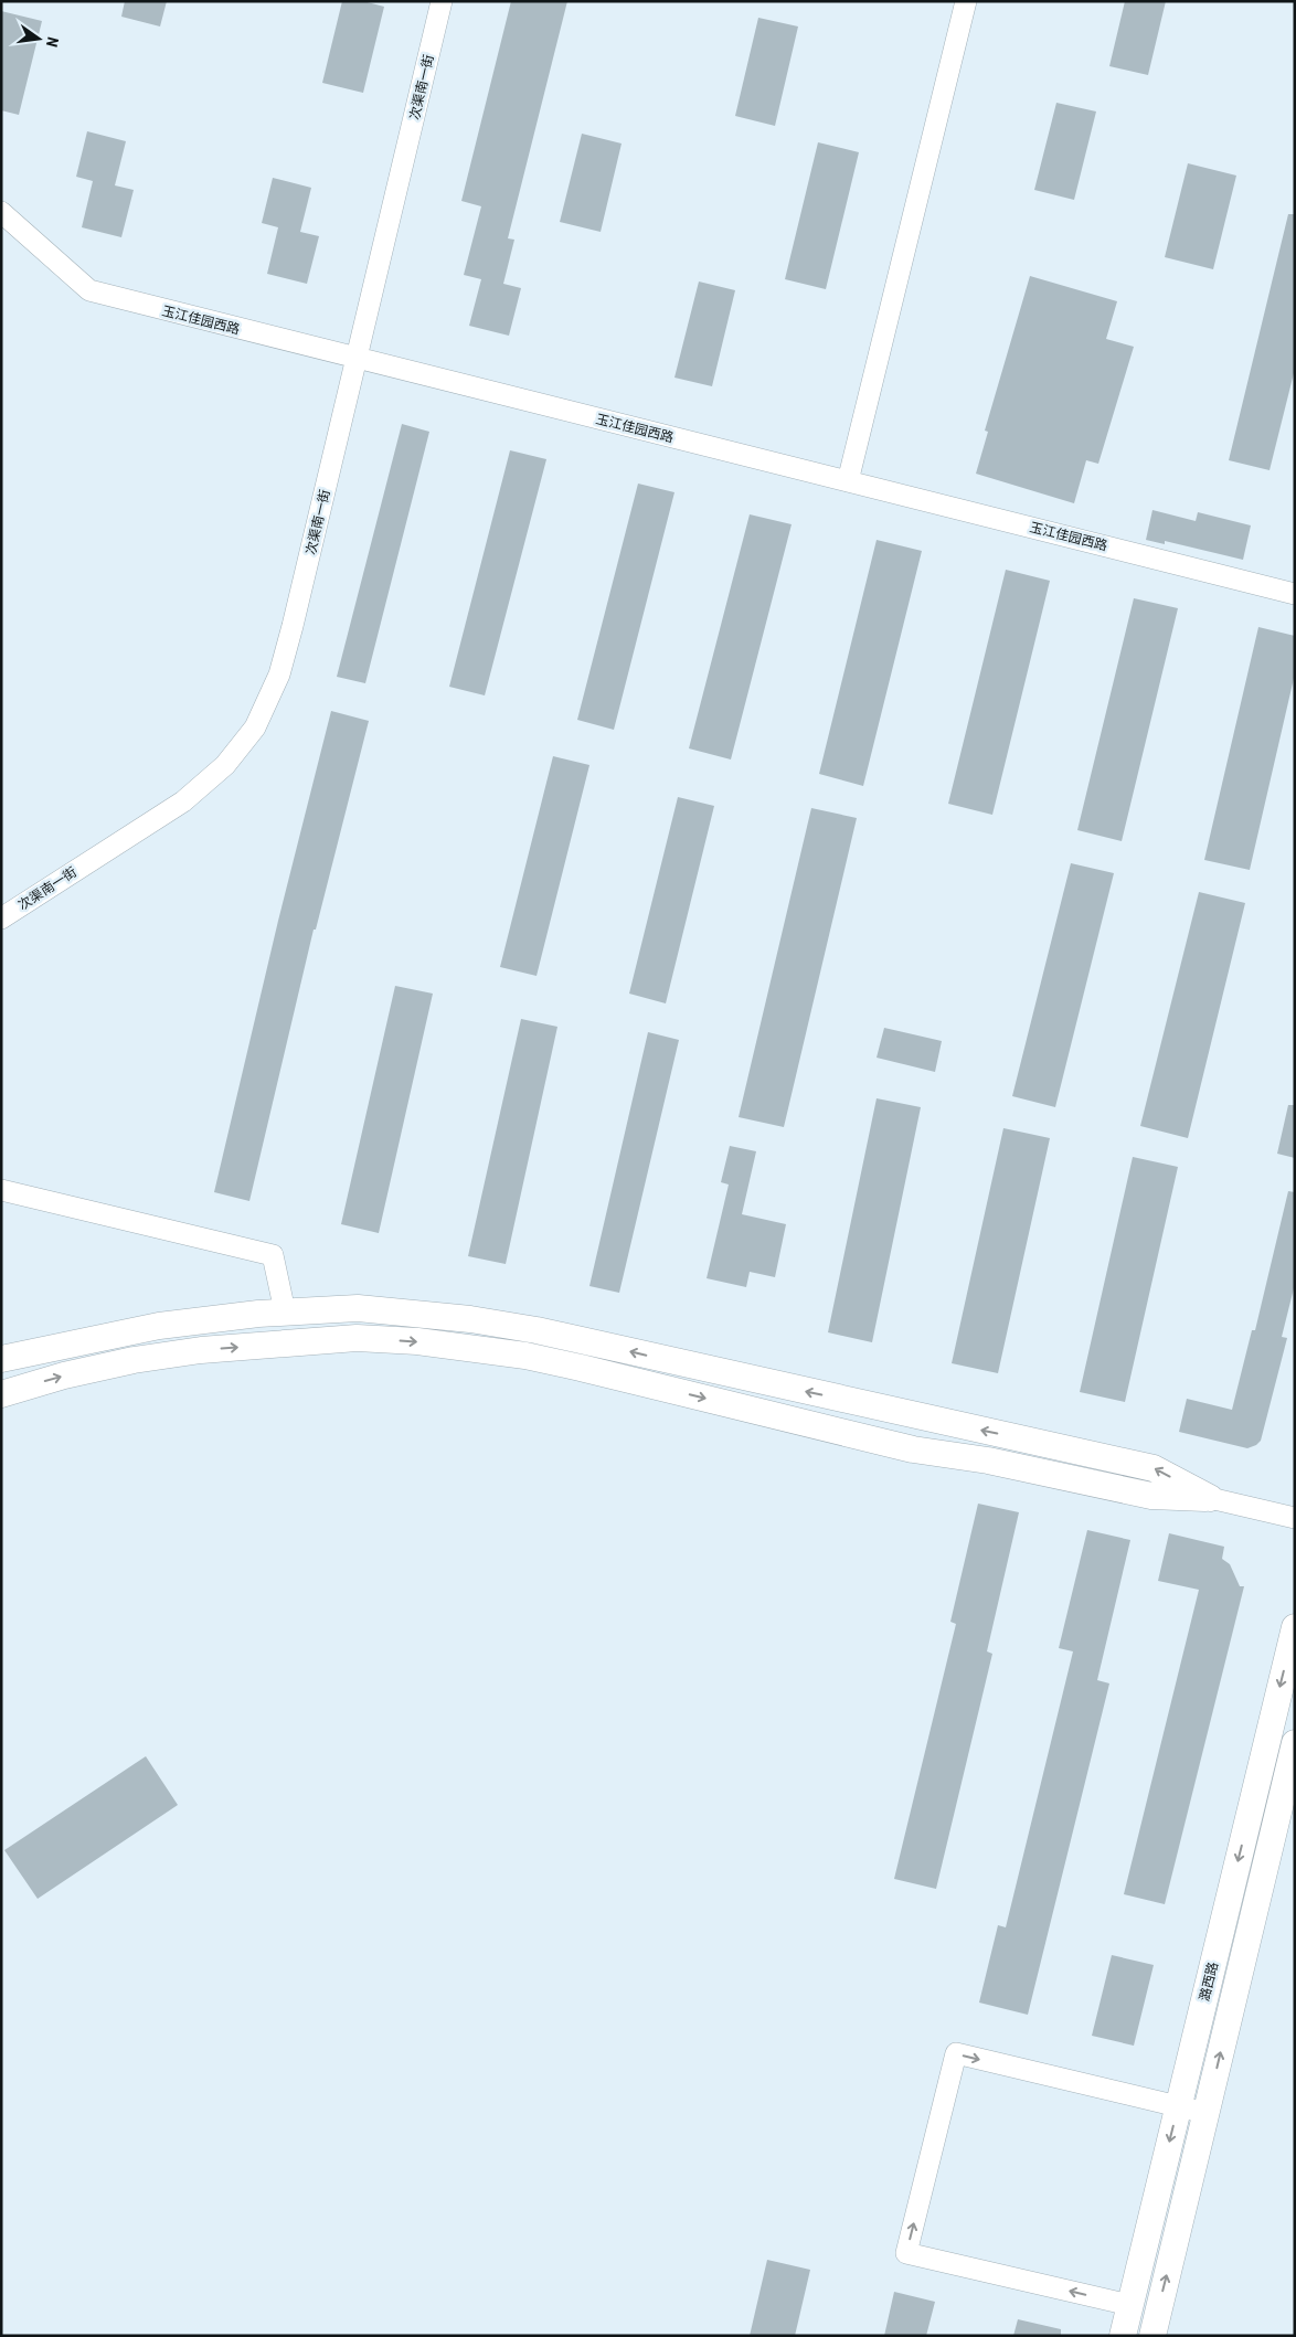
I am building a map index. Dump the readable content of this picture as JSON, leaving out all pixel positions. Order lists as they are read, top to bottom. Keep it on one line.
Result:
{"streets":{"main road":["潞西路"],"street":["次渠南一街","玉江佳园西路"]},"crossings":[["次渠南一街","玉江佳园西路"]],"north":"right"}
